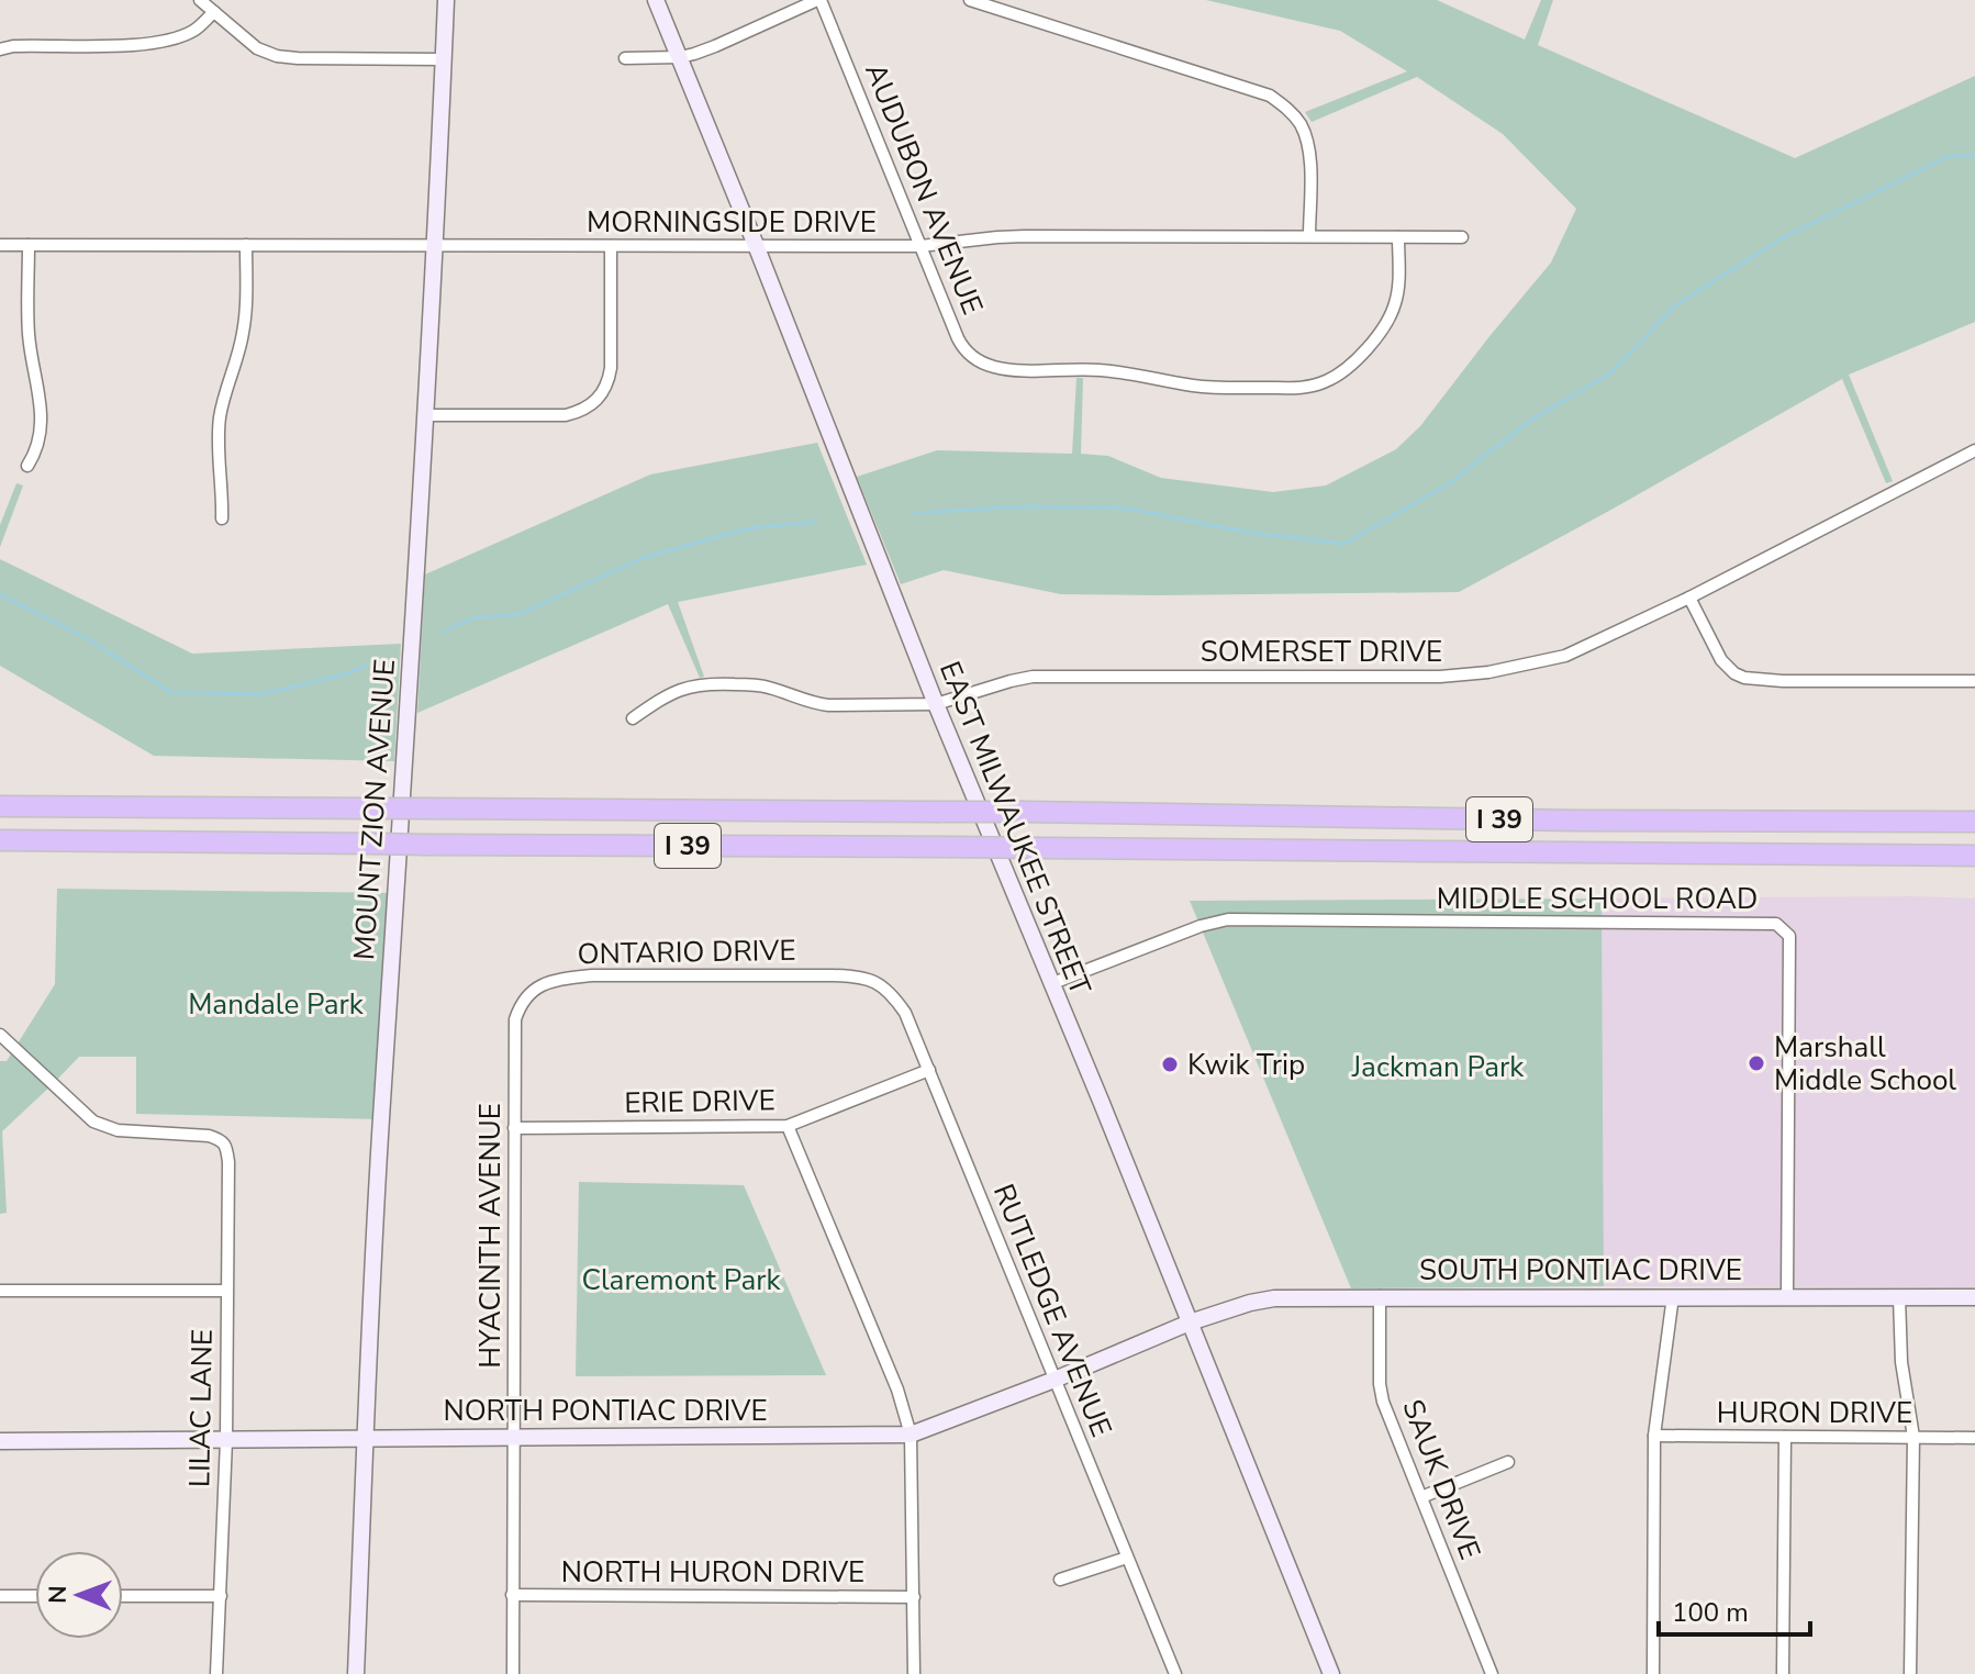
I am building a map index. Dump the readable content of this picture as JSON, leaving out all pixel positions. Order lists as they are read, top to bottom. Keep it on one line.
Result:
{"streets":{"highway":["I 39"],"main road":["MOUNT ZION AVENUE","EAST MILWAUKEE STREET","SOUTH PONTIAC DRIVE","NORTH PONTIAC DRIVE"],"street":["AUDUBON AVENUE","MORNINGSIDE DRIVE","SOMERSET DRIVE","MIDDLE SCHOOL ROAD","ONTARIO DRIVE","ERIE DRIVE","HYACINTH AVENUE","RUTLEDGE AVENUE","LILAC LANE","HURON DRIVE","SAUK DRIVE","NORTH HURON DRIVE"]},"crossings":[["AUDUBON AVENUE","MORNINGSIDE DRIVE"],["MORNINGSIDE DRIVE","MOUNT ZION AVENUE"],["MORNINGSIDE DRIVE","EAST MILWAUKEE STREET"],["SOMERSET DRIVE","EAST MILWAUKEE STREET"],["MOUNT ZION AVENUE","NORTH PONTIAC DRIVE"],["EAST MILWAUKEE STREET","MIDDLE SCHOOL ROAD"],["EAST MILWAUKEE STREET","SOUTH PONTIAC DRIVE"],["EAST MILWAUKEE STREET","NORTH PONTIAC DRIVE"],["MIDDLE SCHOOL ROAD","SOUTH PONTIAC DRIVE"],["ONTARIO DRIVE","HYACINTH AVENUE"],["ONTARIO DRIVE","RUTLEDGE AVENUE"],["ERIE DRIVE","HYACINTH AVENUE"],["ERIE DRIVE","RUTLEDGE AVENUE"],["HYACINTH AVENUE","NORTH PONTIAC DRIVE"],["HYACINTH AVENUE","NORTH HURON DRIVE"],["SOUTH PONTIAC DRIVE","NORTH PONTIAC DRIVE"],["SOUTH PONTIAC DRIVE","SAUK DRIVE"],["RUTLEDGE AVENUE","NORTH PONTIAC DRIVE"],["LILAC LANE","NORTH PONTIAC DRIVE"]],"parks":["Mandale Park","Jackman Park","Claremont Park"],"places":["Marshall Middle School","Kwik Trip"],"scale_bar":"100 m","north":"left"}
